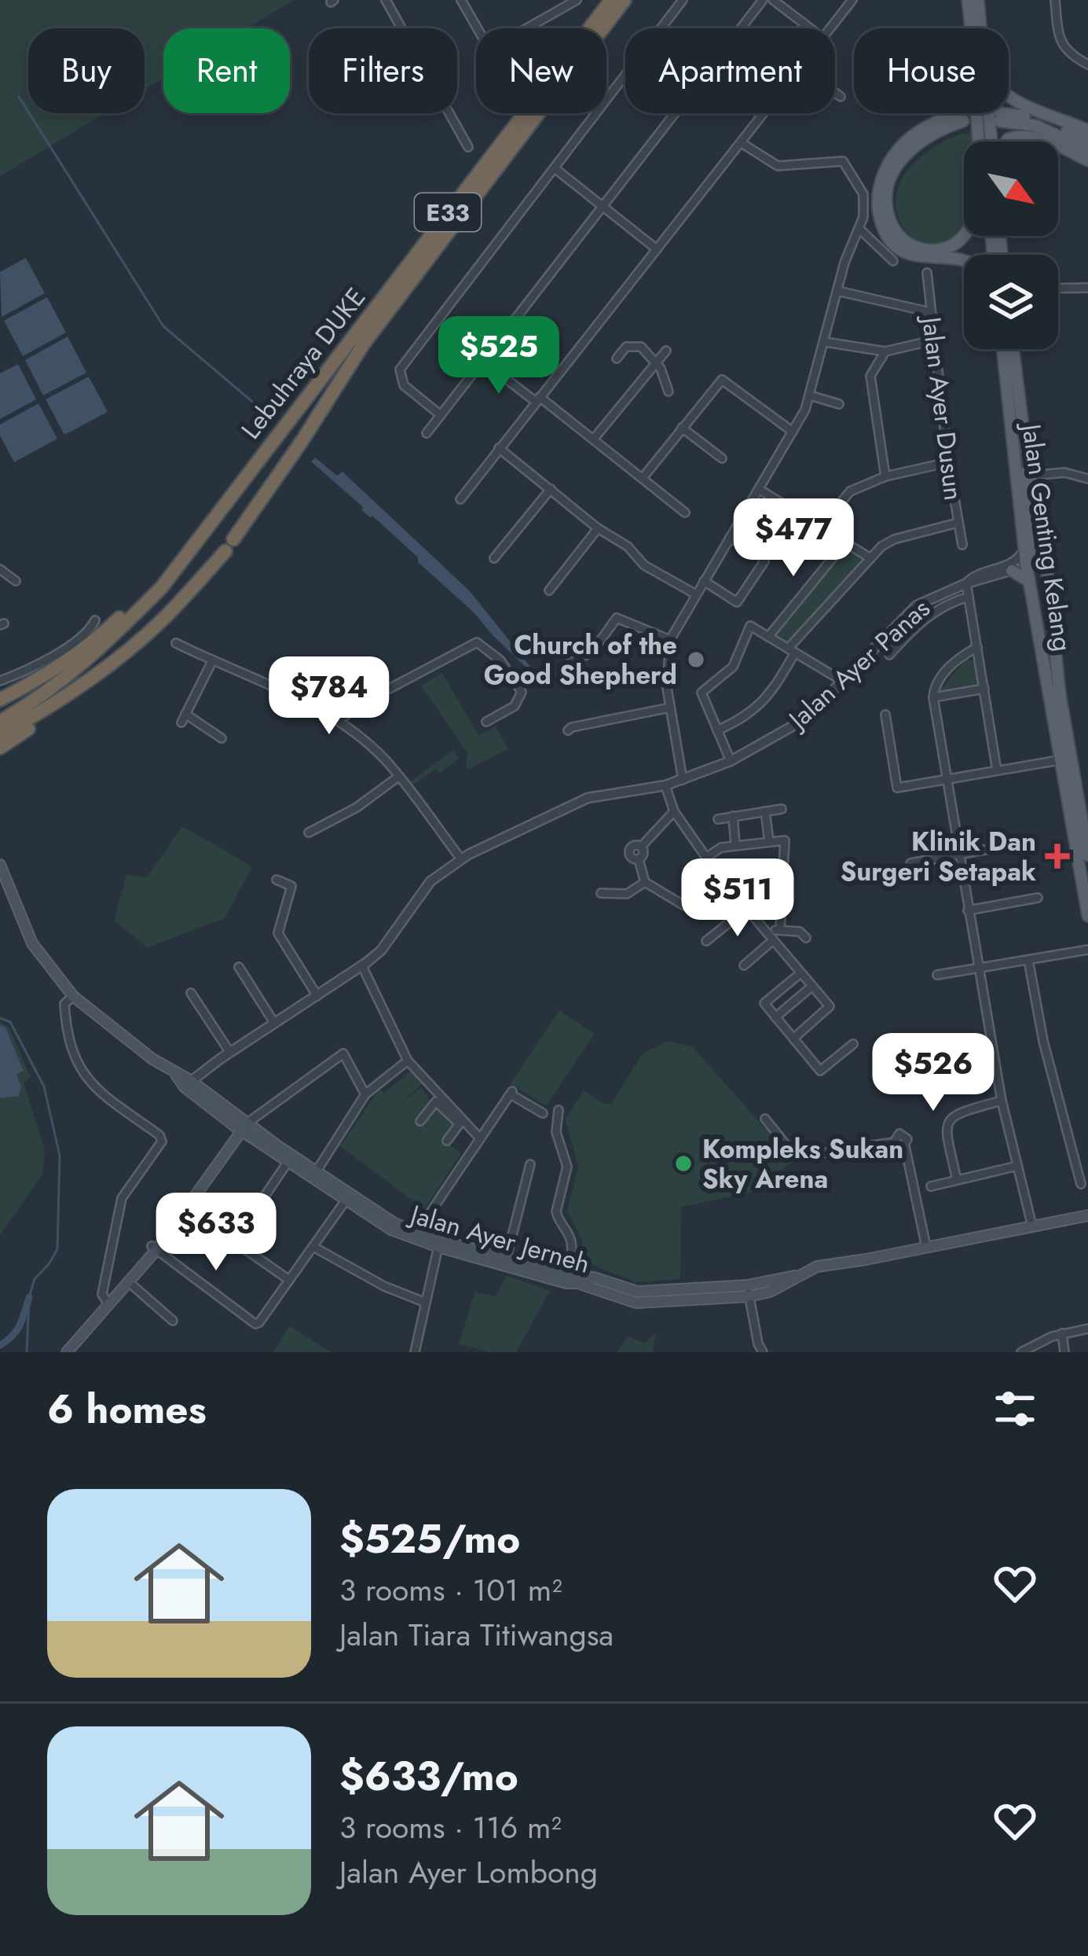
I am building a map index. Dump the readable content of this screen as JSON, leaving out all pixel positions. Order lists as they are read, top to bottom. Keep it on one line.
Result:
{"streets":{"highway":["E33","Lebuhraya DUKE"],"main road":["Jalan Genting Kelang","Jalan Ayer Jerneh"],"street":["Jalan Ayer Dusun","Jalan Ayer Panas"]},"crossings":[["Jalan Genting Kelang","Jalan Ayer Panas"],["Jalan Ayer Panas","Jalan Ayer Jerneh"]],"places":{"other":["Church of the Good Shepherd","Kompleks Sukan Sky Arena"],"health":["Klinik Dan Surgeri Setapak"]},"north":"bottom right","page":{"chip":["Buy","Rent","Filters","New","Apartment","House"],"price":["$525","$477","$784","$511","$526","$633"],"heading":"6 homes","list":[{"name":"$525/mo","note":"3 rooms · 101 m² · Jalan Tiara Titiwangsa"},{"name":"$633/mo","note":"3 rooms · 116 m² · Jalan Ayer Lombong"}]}}
